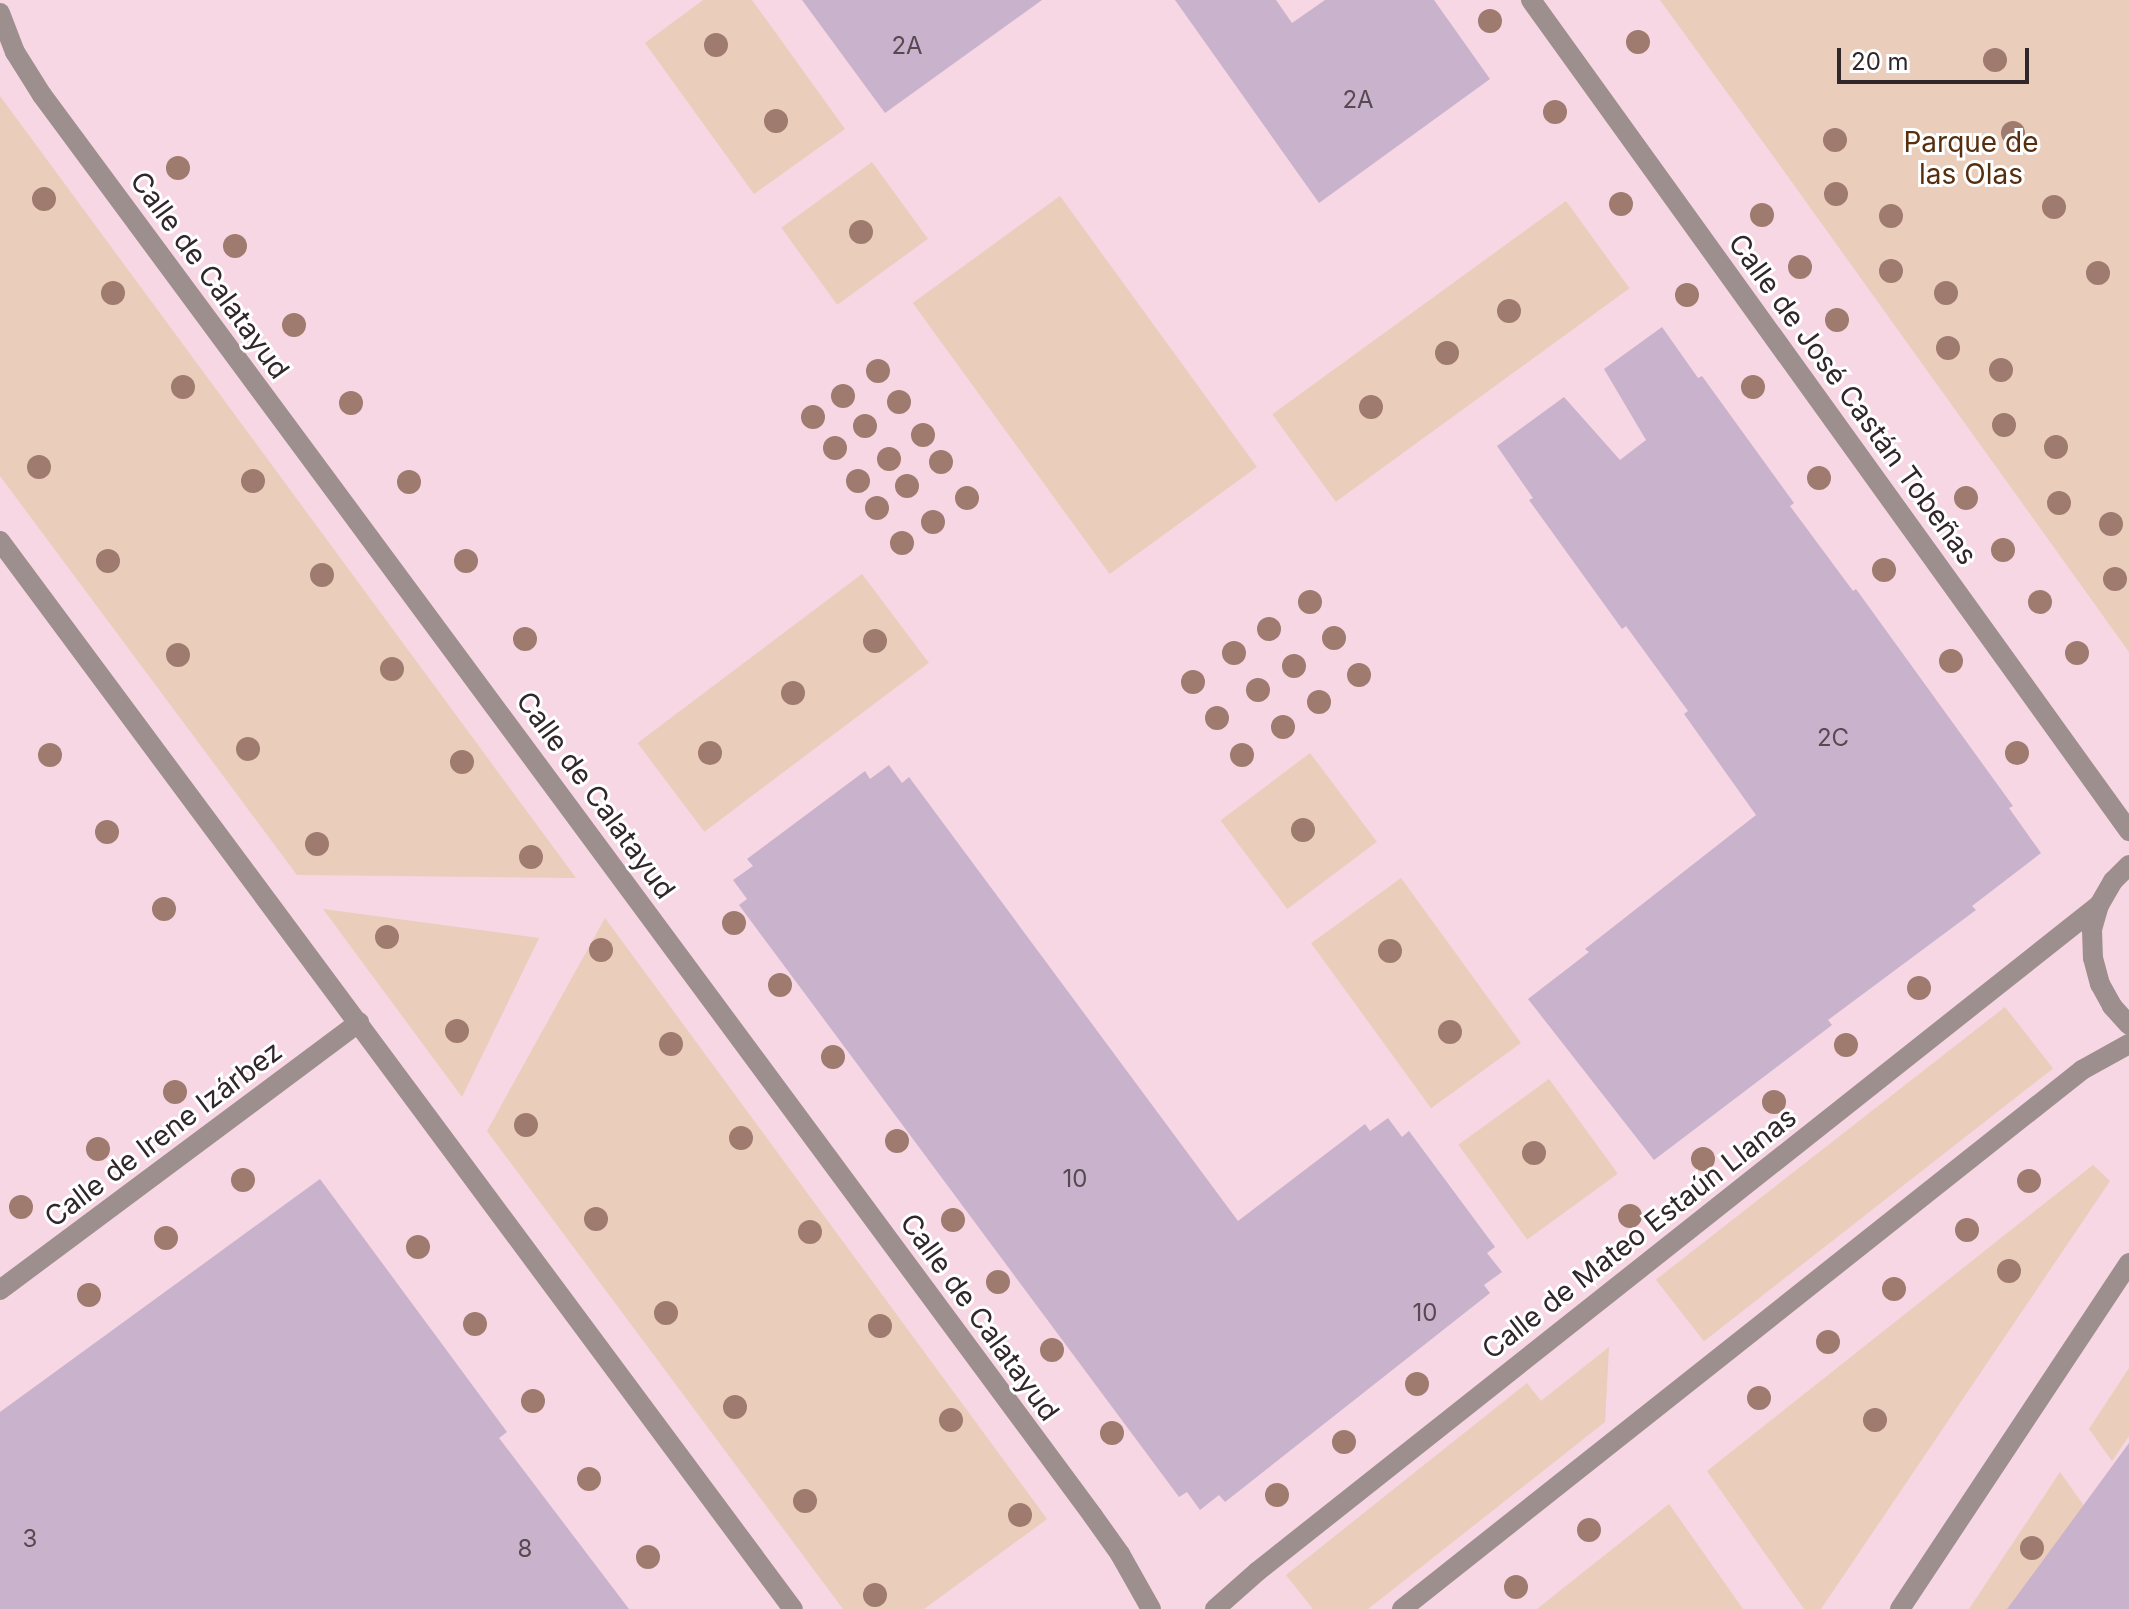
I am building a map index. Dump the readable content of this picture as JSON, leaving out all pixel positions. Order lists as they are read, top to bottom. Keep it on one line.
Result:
{"streets":{"street":["Calle de Calatayud","Calle de José Castán Tobeñas","Calle de Irene Izárbez","Calle de Mateo Estaún Llanas"]},"parks":["Parque de las Olas"],"house_numbers":["2A","2A","2C","10","10","3","8"],"scale_bar":"20 m"}
